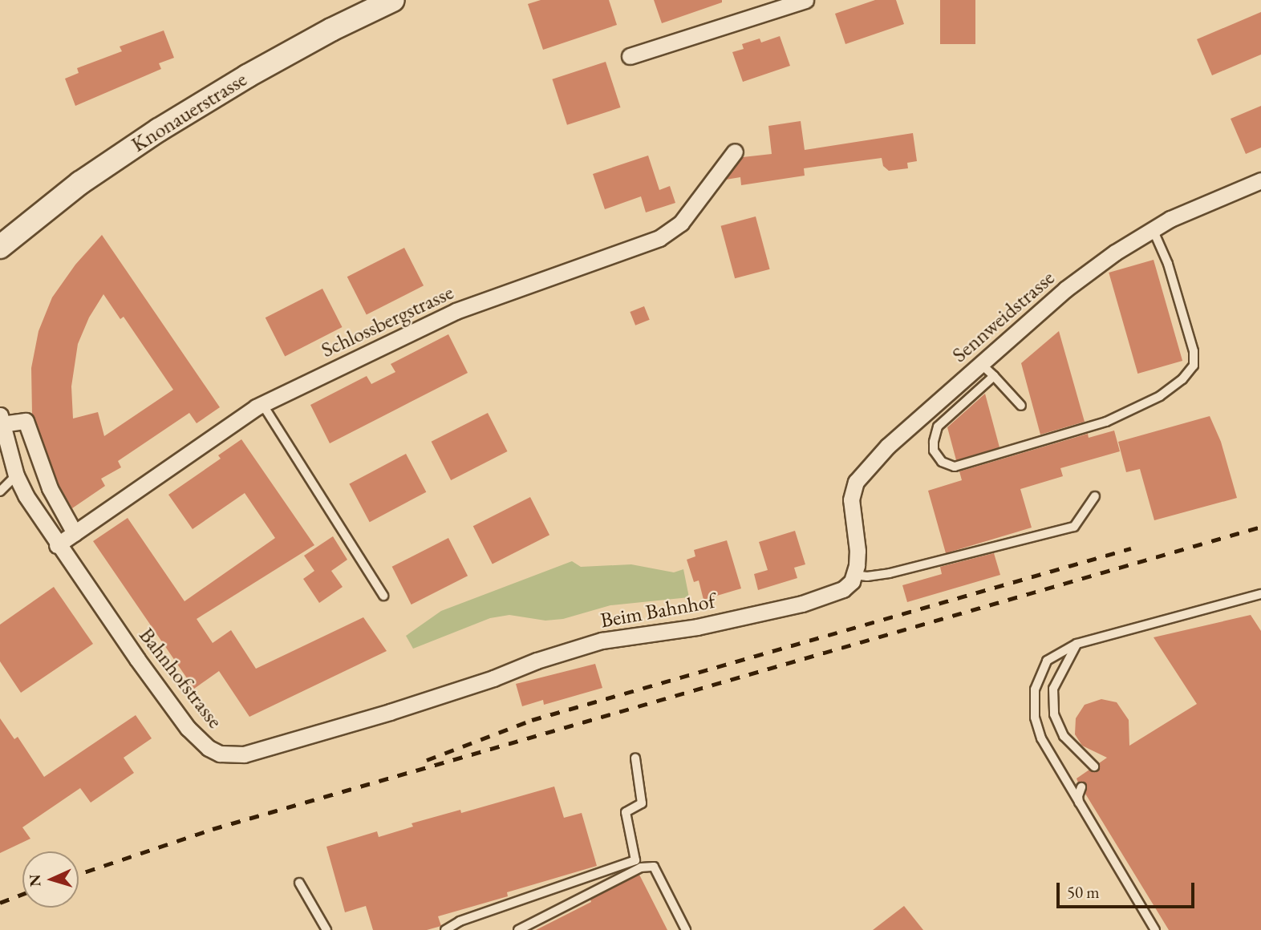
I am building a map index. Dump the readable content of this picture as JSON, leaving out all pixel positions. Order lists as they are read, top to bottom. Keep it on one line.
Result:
{"streets":{"street":["Knonauerstrasse","Sennweidstrasse","Schlossbergstrasse","Beim Bahnhof","Bahnhofstrasse"]},"crossings":[["Sennweidstrasse","Beim Bahnhof"],["Schlossbergstrasse","Bahnhofstrasse"],["Beim Bahnhof","Bahnhofstrasse"]],"scale_bar":"50 m","north":"left"}
